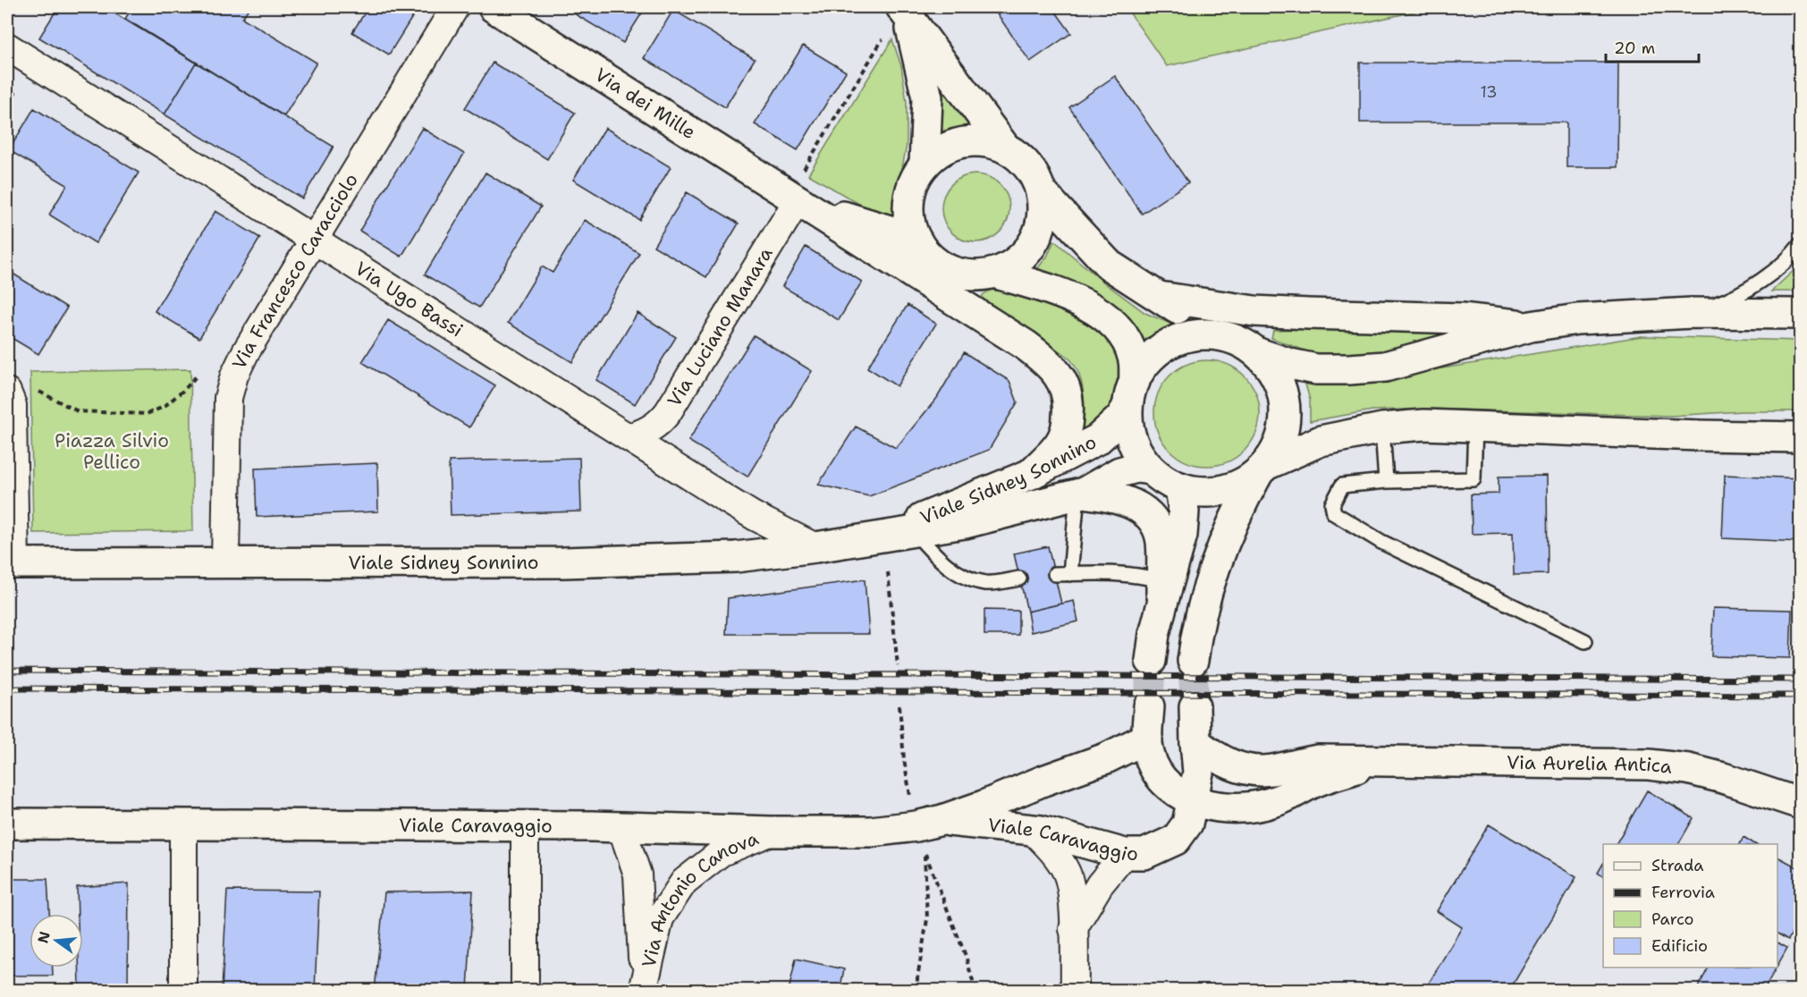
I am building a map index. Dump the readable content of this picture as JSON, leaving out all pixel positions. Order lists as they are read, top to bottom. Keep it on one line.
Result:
{"streets":{"main road":["Via dei Mille","Viale Sidney Sonnino","Via Aurelia Antica","Viale Caravaggio"],"street":["Via Francesco Caracciolo","Via Ugo Bassi","Via Luciano Manara","Via Antonio Canova"]},"crossings":[["Via dei Mille","Via Luciano Manara"],["Via Francesco Caracciolo","Via Ugo Bassi"],["Via Francesco Caracciolo","Viale Sidney Sonnino"],["Via Ugo Bassi","Via Luciano Manara"],["Via Ugo Bassi","Viale Sidney Sonnino"],["Via Aurelia Antica","Viale Caravaggio"],["Viale Caravaggio","Via Antonio Canova"]],"parks":["Piazza Silvio Pellico"],"house_numbers":["13"],"legend":["Strada","Ferrovia","Parco","Edificio"],"scale_bar":"20 m","north":"left"}
